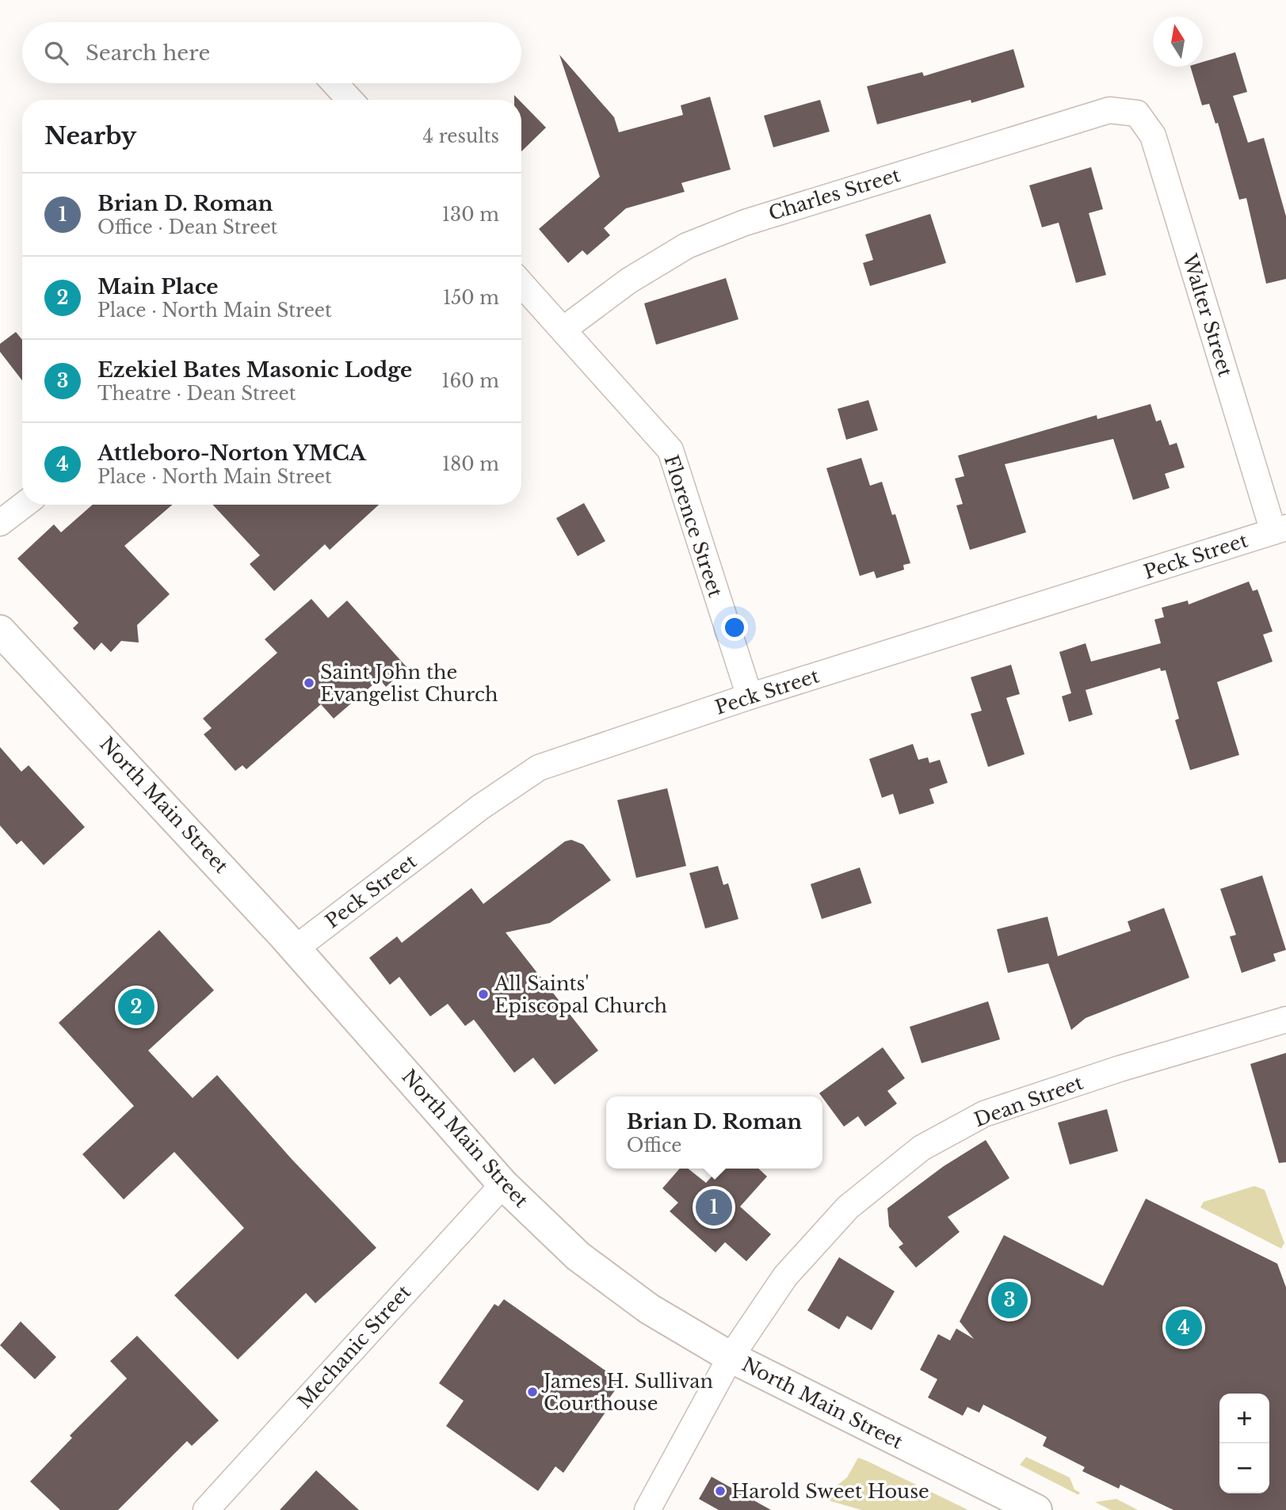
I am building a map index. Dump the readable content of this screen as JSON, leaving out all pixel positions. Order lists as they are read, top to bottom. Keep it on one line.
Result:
{"streets":{"main road":["North Main Street"],"street":["Charles Street","Walter Street","Florence Street","Peck Street","Dean Street","Mechanic Street"]},"crossings":[["Charles Street","Walter Street"],["Charles Street","Florence Street"],["Walter Street","Peck Street"],["Florence Street","Peck Street"],["Peck Street","North Main Street"],["North Main Street","Dean Street"],["North Main Street","Mechanic Street"]],"places":["Saint John the Evangelist Church","All Saints' Episcopal Church","James H. Sullivan Courthouse","Harold Sweet House"],"north":"top","page":{"search":"Search here","heading":["Nearby","4 results"],"list":[{"mark":"1","name":"Brian D. Roman","note":"Office · Dean Street","value":"130 m"},{"mark":"2","name":"Main Place","note":"Place · North Main Street","value":"150 m"},{"mark":"3","name":"Ezekiel Bates Masonic Lodge","note":"Theatre · Dean Street","value":"160 m"},{"mark":"4","name":"Attleboro-Norton YMCA","note":"Place · North Main Street","value":"180 m"}],"pins":["2","1","3","4"],"popup":["Brian D. Roman","Office"],"map_buttons":["+","−"]}}
